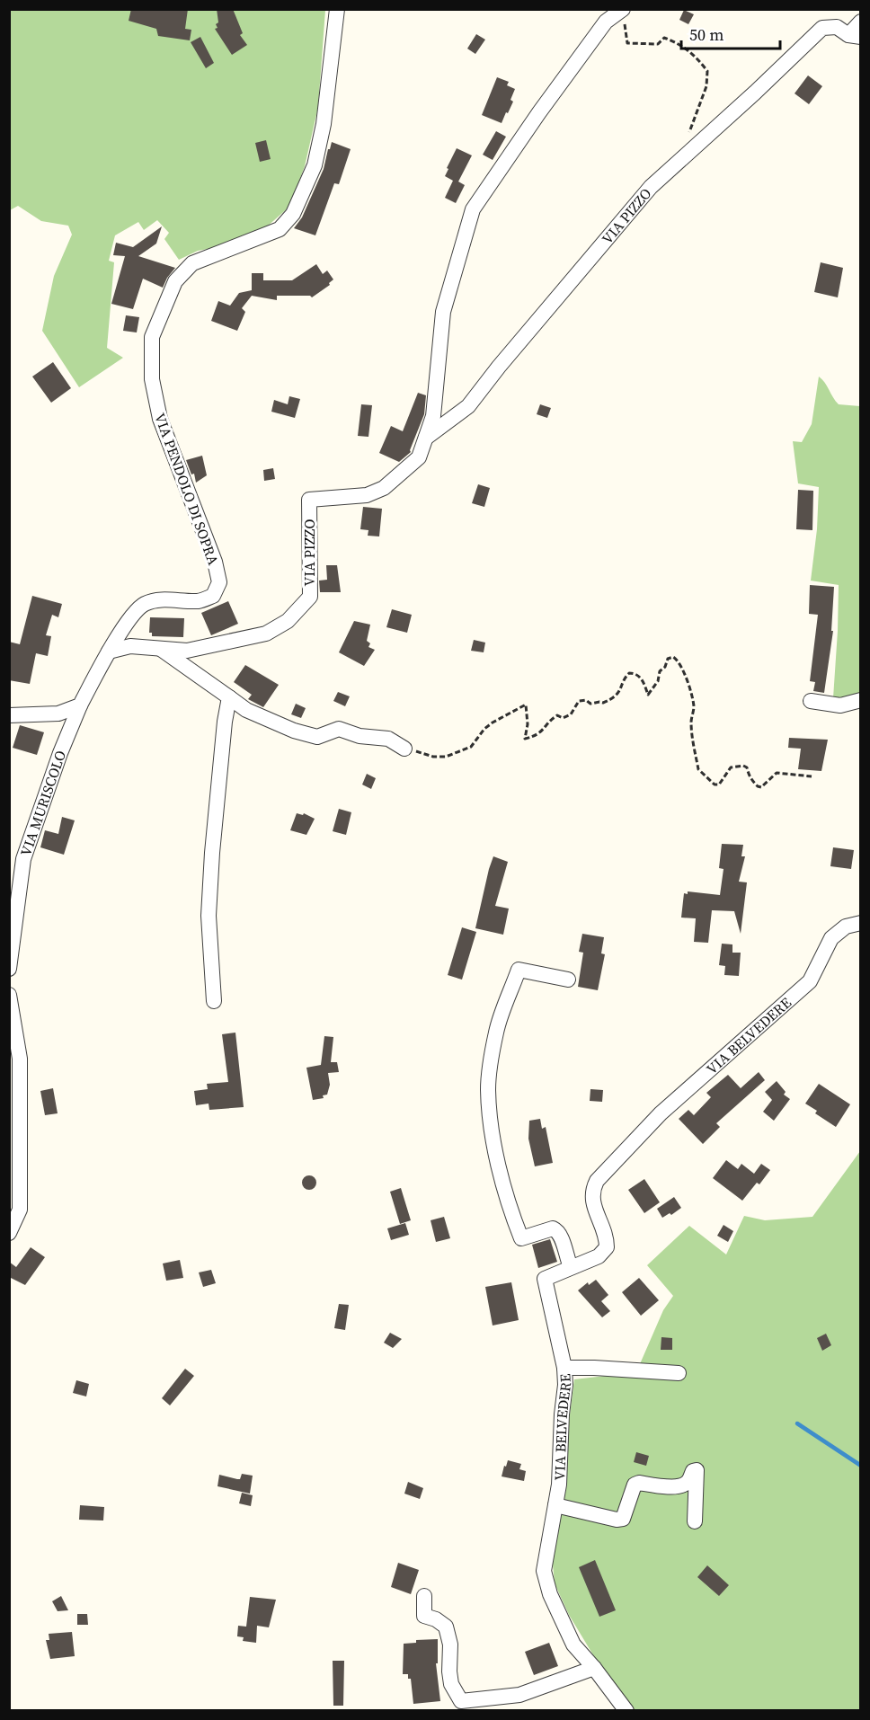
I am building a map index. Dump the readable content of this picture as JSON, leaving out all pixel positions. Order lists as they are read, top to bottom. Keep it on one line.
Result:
{"streets":{"street":["VIA PIZZO","VIA PENDOLO DI SOPRA","VIA MURISCOLO","VIA BELVEDERE"]},"crossings":[["VIA PIZZO","VIA PENDOLO DI SOPRA"],["VIA PENDOLO DI SOPRA","VIA MURISCOLO"]],"scale_bar":"50 m"}
